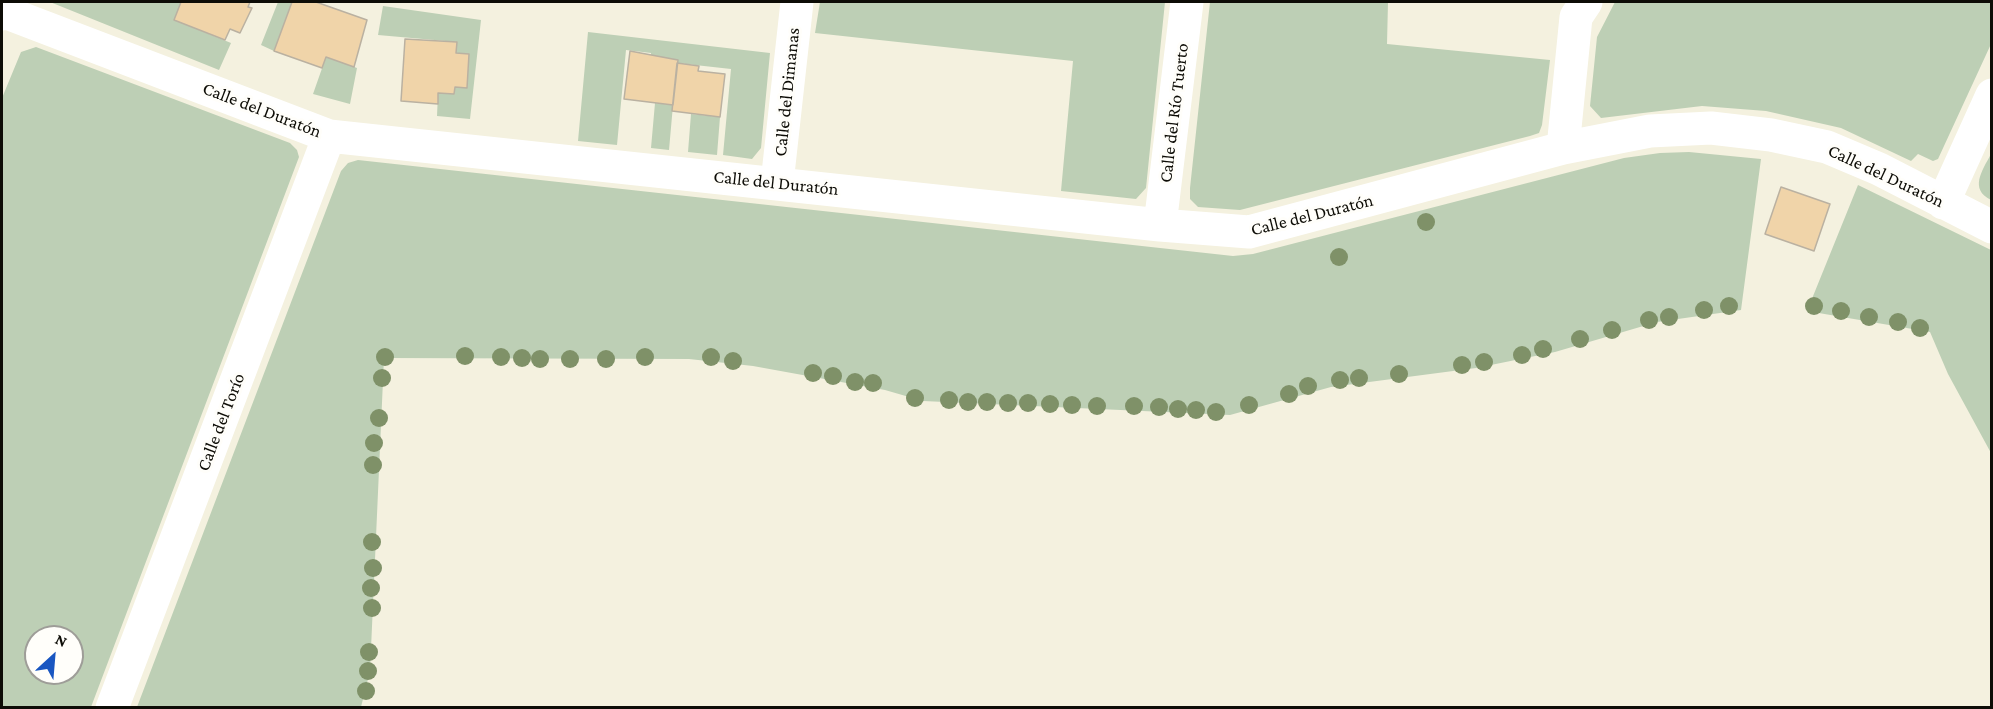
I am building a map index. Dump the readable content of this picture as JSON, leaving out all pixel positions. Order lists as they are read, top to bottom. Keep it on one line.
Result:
{"streets":{"street":["Calle del Dimanas","Calle del Duratón","Calle del Río Tuerto","Calle del Torío"]},"crossings":[["Calle del Dimanas","Calle del Duratón"],["Calle del Duratón","Calle del Río Tuerto"],["Calle del Duratón","Calle del Torío"]],"north":"top right"}
